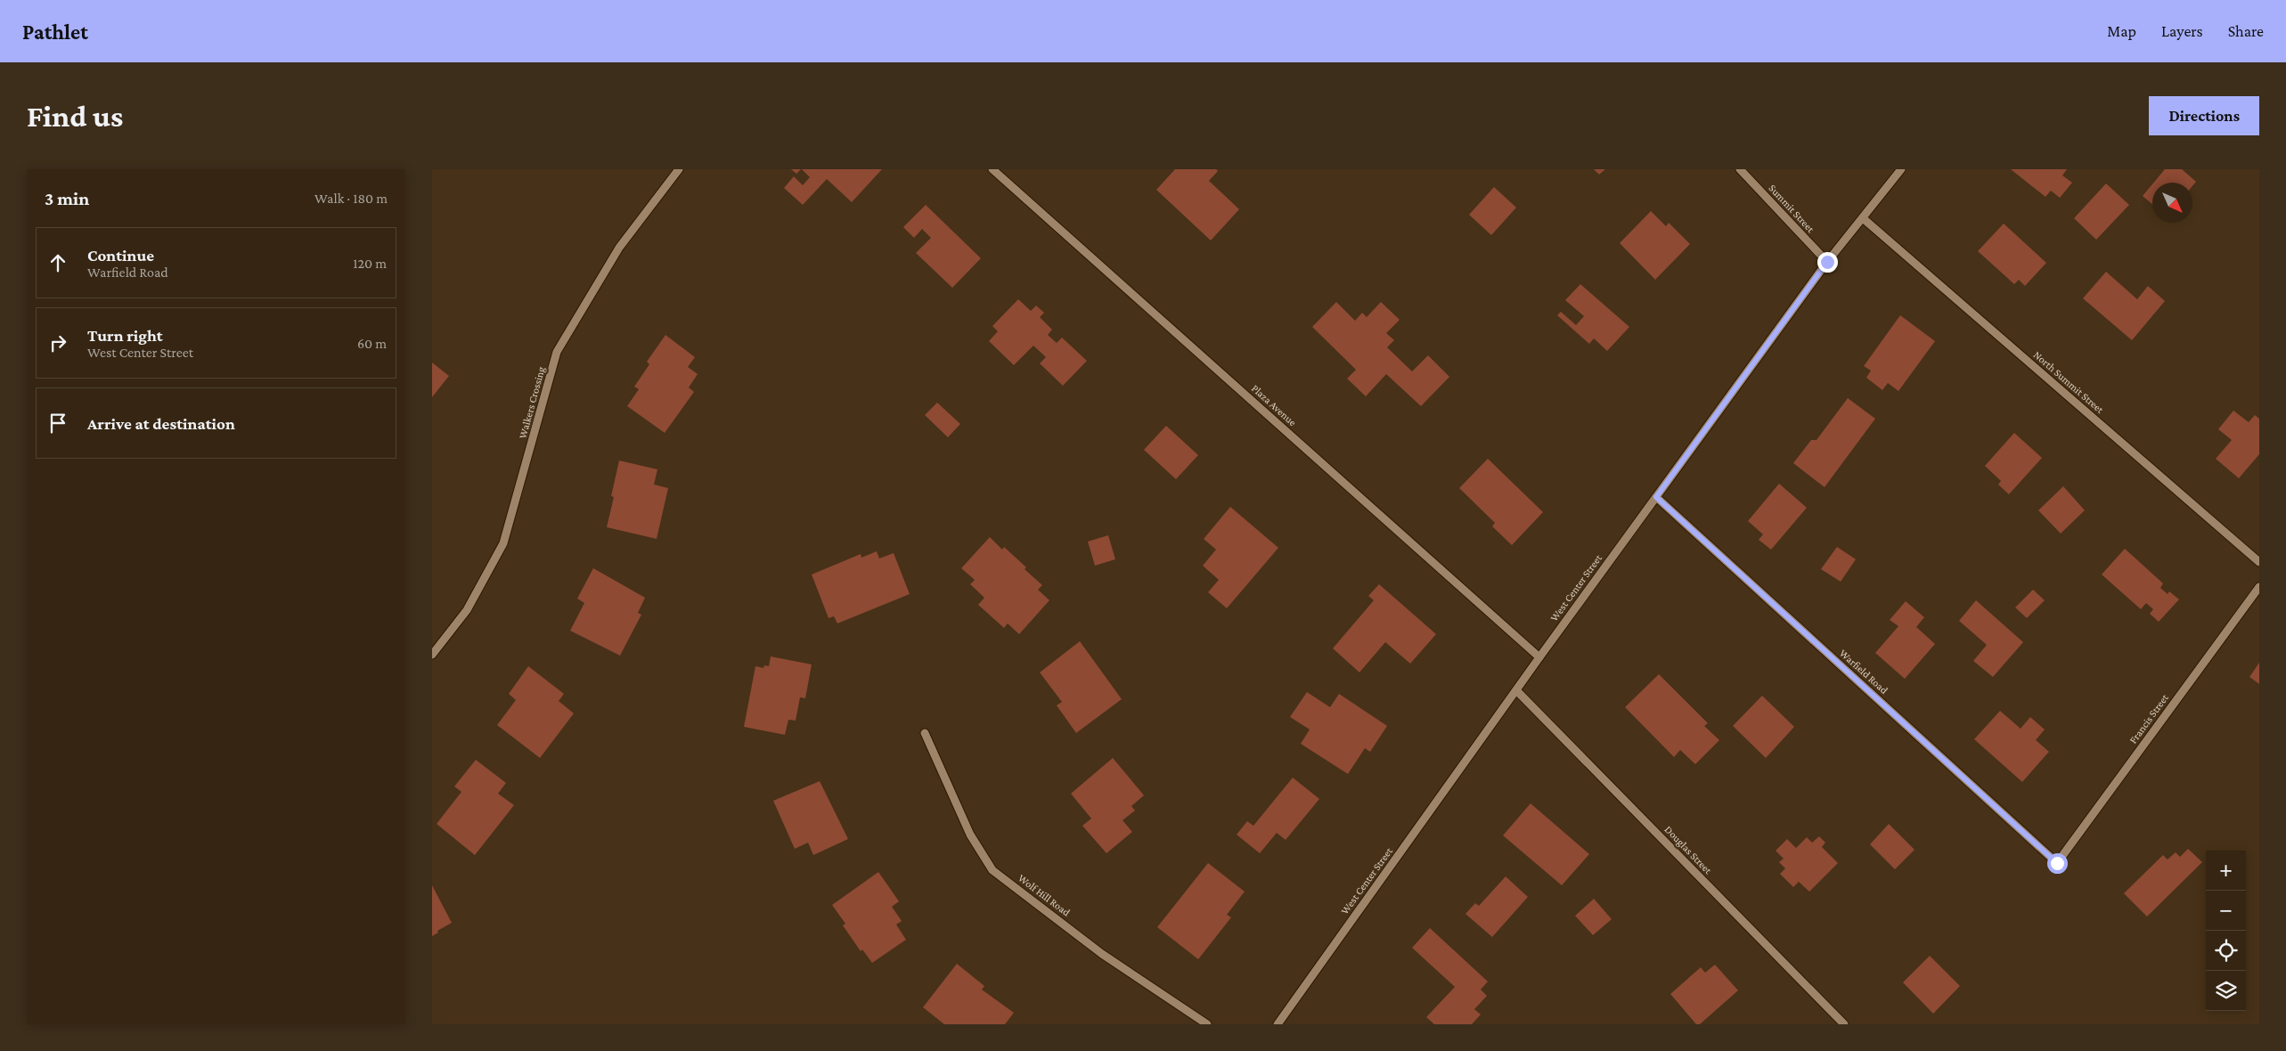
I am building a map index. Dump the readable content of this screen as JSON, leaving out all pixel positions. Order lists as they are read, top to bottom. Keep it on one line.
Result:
{"streets":{"street":["Summit Street","North Summit Street","Walkers Crossing","Plaza Avenue","West Center Street","Warfield Road","Francis Street","Douglas Street","Wolf Hill Road"]},"crossings":[["Summit Street","West Center Street"],["North Summit Street","West Center Street"],["Plaza Avenue","West Center Street"],["West Center Street","Warfield Road"],["West Center Street","Douglas Street"],["Warfield Road","Francis Street"]],"north":"bottom right","page":{"header":"Pathlet","nav":["Map","Layers","Share"],"buttons":"Directions","title":"Find us","heading":["3 min","Walk · 180 m"],"list":[["Continue","Warfield Road","120 m"],["Turn right","West Center Street","60 m"],"Arrive at destination"],"map_buttons":["+","−"]}}
